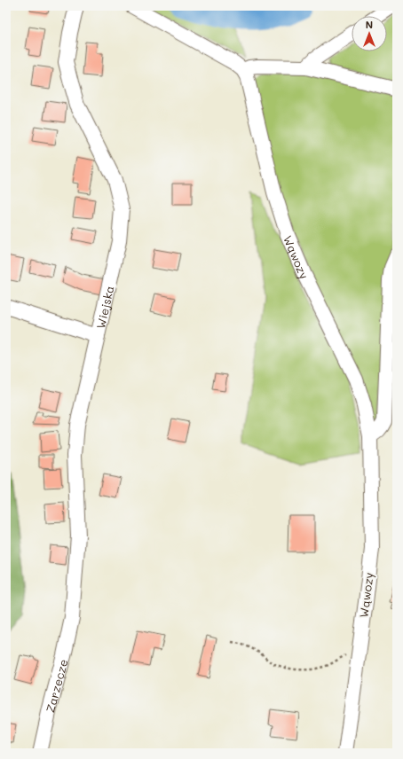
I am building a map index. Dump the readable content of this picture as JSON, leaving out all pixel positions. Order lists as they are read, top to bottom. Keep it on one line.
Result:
{"streets":{"street":["Wąwozy","Wiejska","Zarzecze"]},"crossings":[["Wiejska","Zarzecze"]],"north":"top"}
